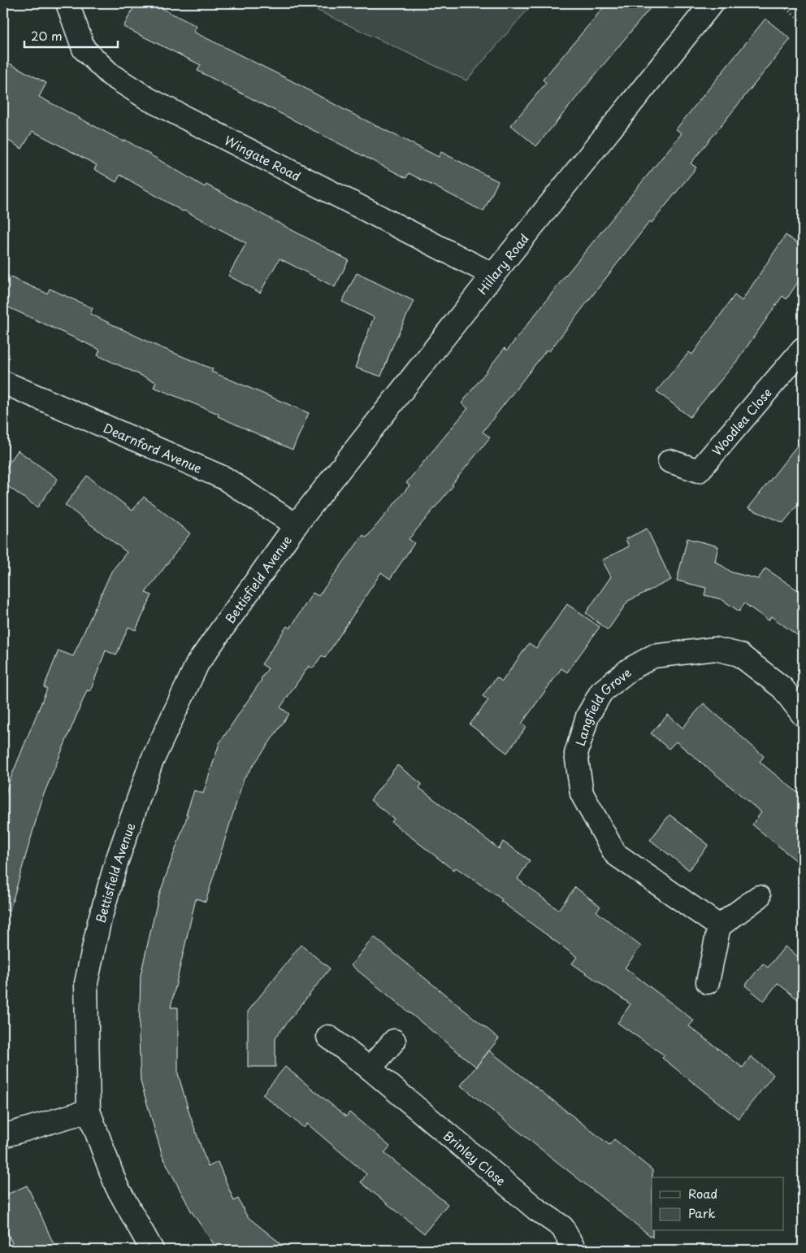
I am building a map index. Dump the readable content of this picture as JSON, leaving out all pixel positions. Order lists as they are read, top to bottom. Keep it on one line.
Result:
{"streets":{"street":["Wingate Road","Hillary Road","Woodlea Close","Dearnford Avenue","Bettisfield Avenue","Langfield Grove","Brinley Close"]},"crossings":[["Wingate Road","Hillary Road"],["Hillary Road","Dearnford Avenue"],["Hillary Road","Bettisfield Avenue"],["Dearnford Avenue","Bettisfield Avenue"]],"legend":["Road","Park"],"scale_bar":"20 m"}
